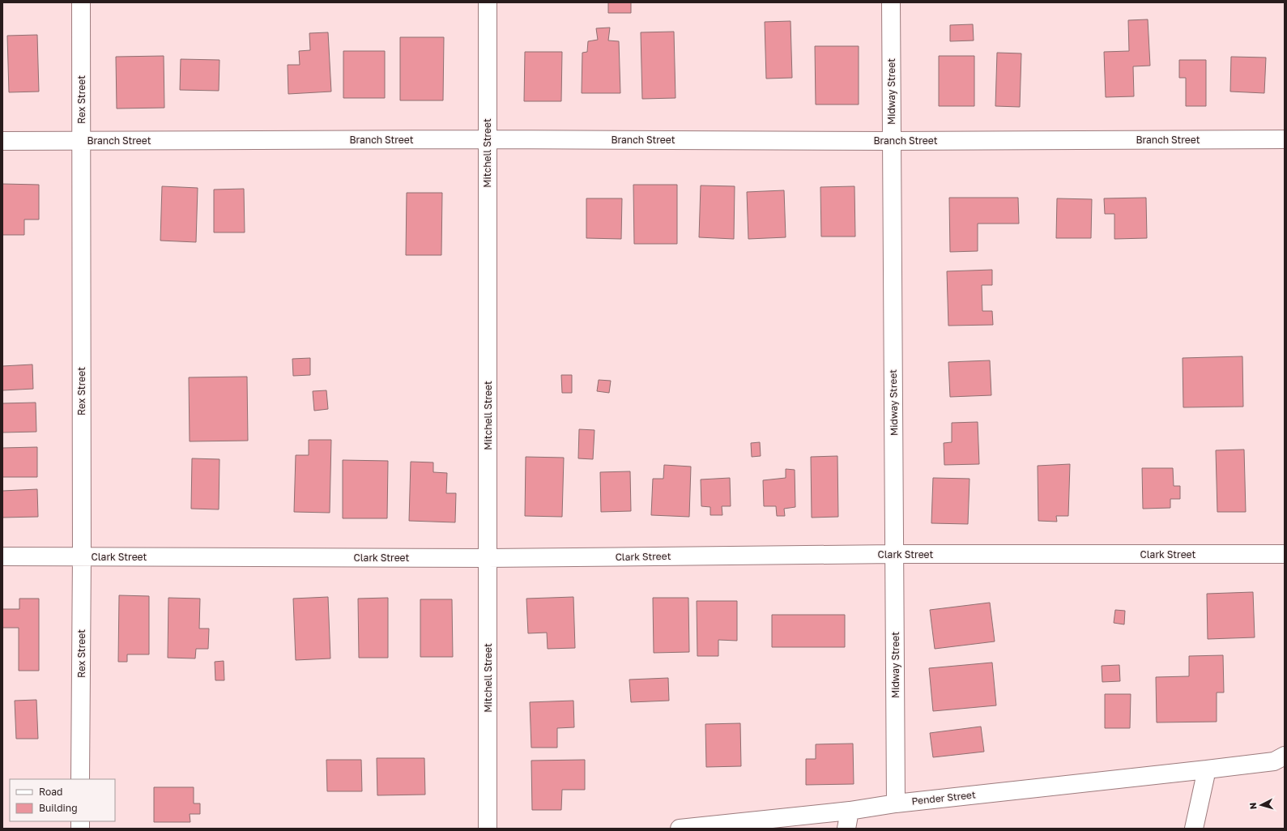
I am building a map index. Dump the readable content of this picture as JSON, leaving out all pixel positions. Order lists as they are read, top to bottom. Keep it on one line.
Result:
{"streets":{"street":["Midway Street","Rex Street","Branch Street","Mitchell Street","Clark Street","Pender Street"]},"crossings":[["Midway Street","Branch Street"],["Midway Street","Clark Street"],["Midway Street","Pender Street"],["Rex Street","Branch Street"],["Rex Street","Clark Street"],["Branch Street","Mitchell Street"],["Mitchell Street","Clark Street"]],"legend":["Road","Building"],"north":"left"}
